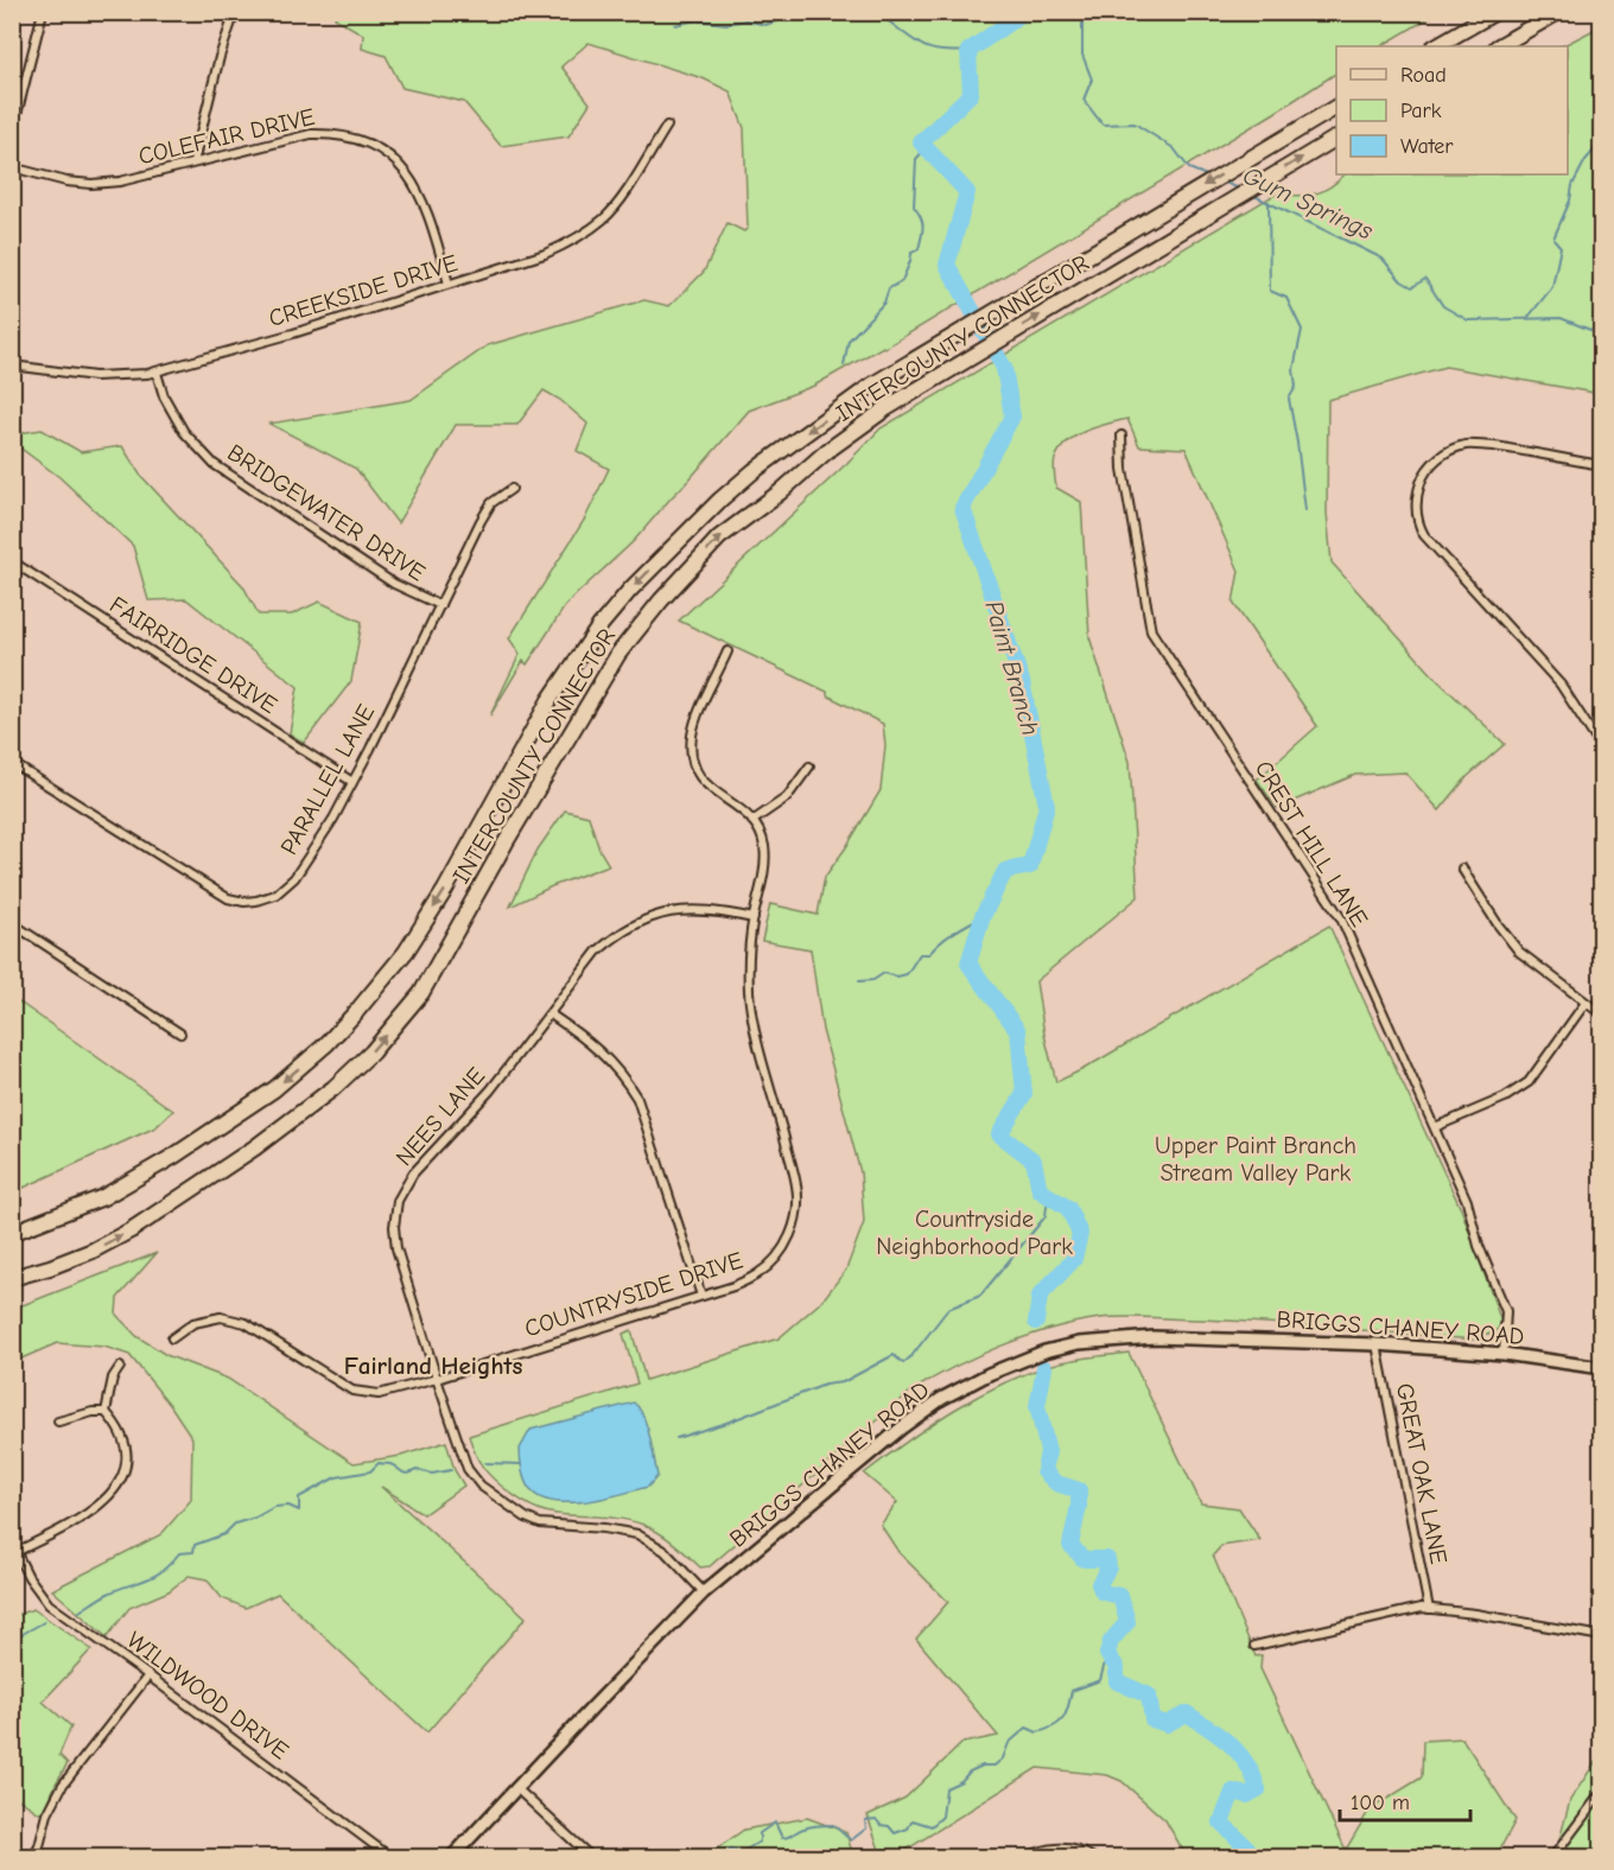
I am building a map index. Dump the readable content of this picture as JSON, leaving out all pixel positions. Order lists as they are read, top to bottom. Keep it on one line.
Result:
{"streets":{"highway":["INTERCOUNTY CONNECTOR"],"main road":["BRIGGS CHANEY ROAD"],"street":["COLEFAIR DRIVE","CREEKSIDE DRIVE","BRIDGEWATER DRIVE","FAIRRIDGE DRIVE","PARALLEL LANE","CREST HILL LANE","NEES LANE","COUNTRYSIDE DRIVE","GREAT OAK LANE","WILDWOOD DRIVE"]},"crossings":[["COLEFAIR DRIVE","CREEKSIDE DRIVE"],["CREEKSIDE DRIVE","BRIDGEWATER DRIVE"],["BRIDGEWATER DRIVE","PARALLEL LANE"],["FAIRRIDGE DRIVE","PARALLEL LANE"],["CREST HILL LANE","BRIGGS CHANEY ROAD"],["NEES LANE","COUNTRYSIDE DRIVE"],["NEES LANE","BRIGGS CHANEY ROAD"],["BRIGGS CHANEY ROAD","GREAT OAK LANE"]],"districts":["Fairland Heights"],"water":["Gum Springs","Paint Branch"],"parks":["Upper Paint Branch Stream Valley Park","Countryside Neighborhood Park"],"legend":["Road","Park","Water"],"scale_bar":"100 m"}
